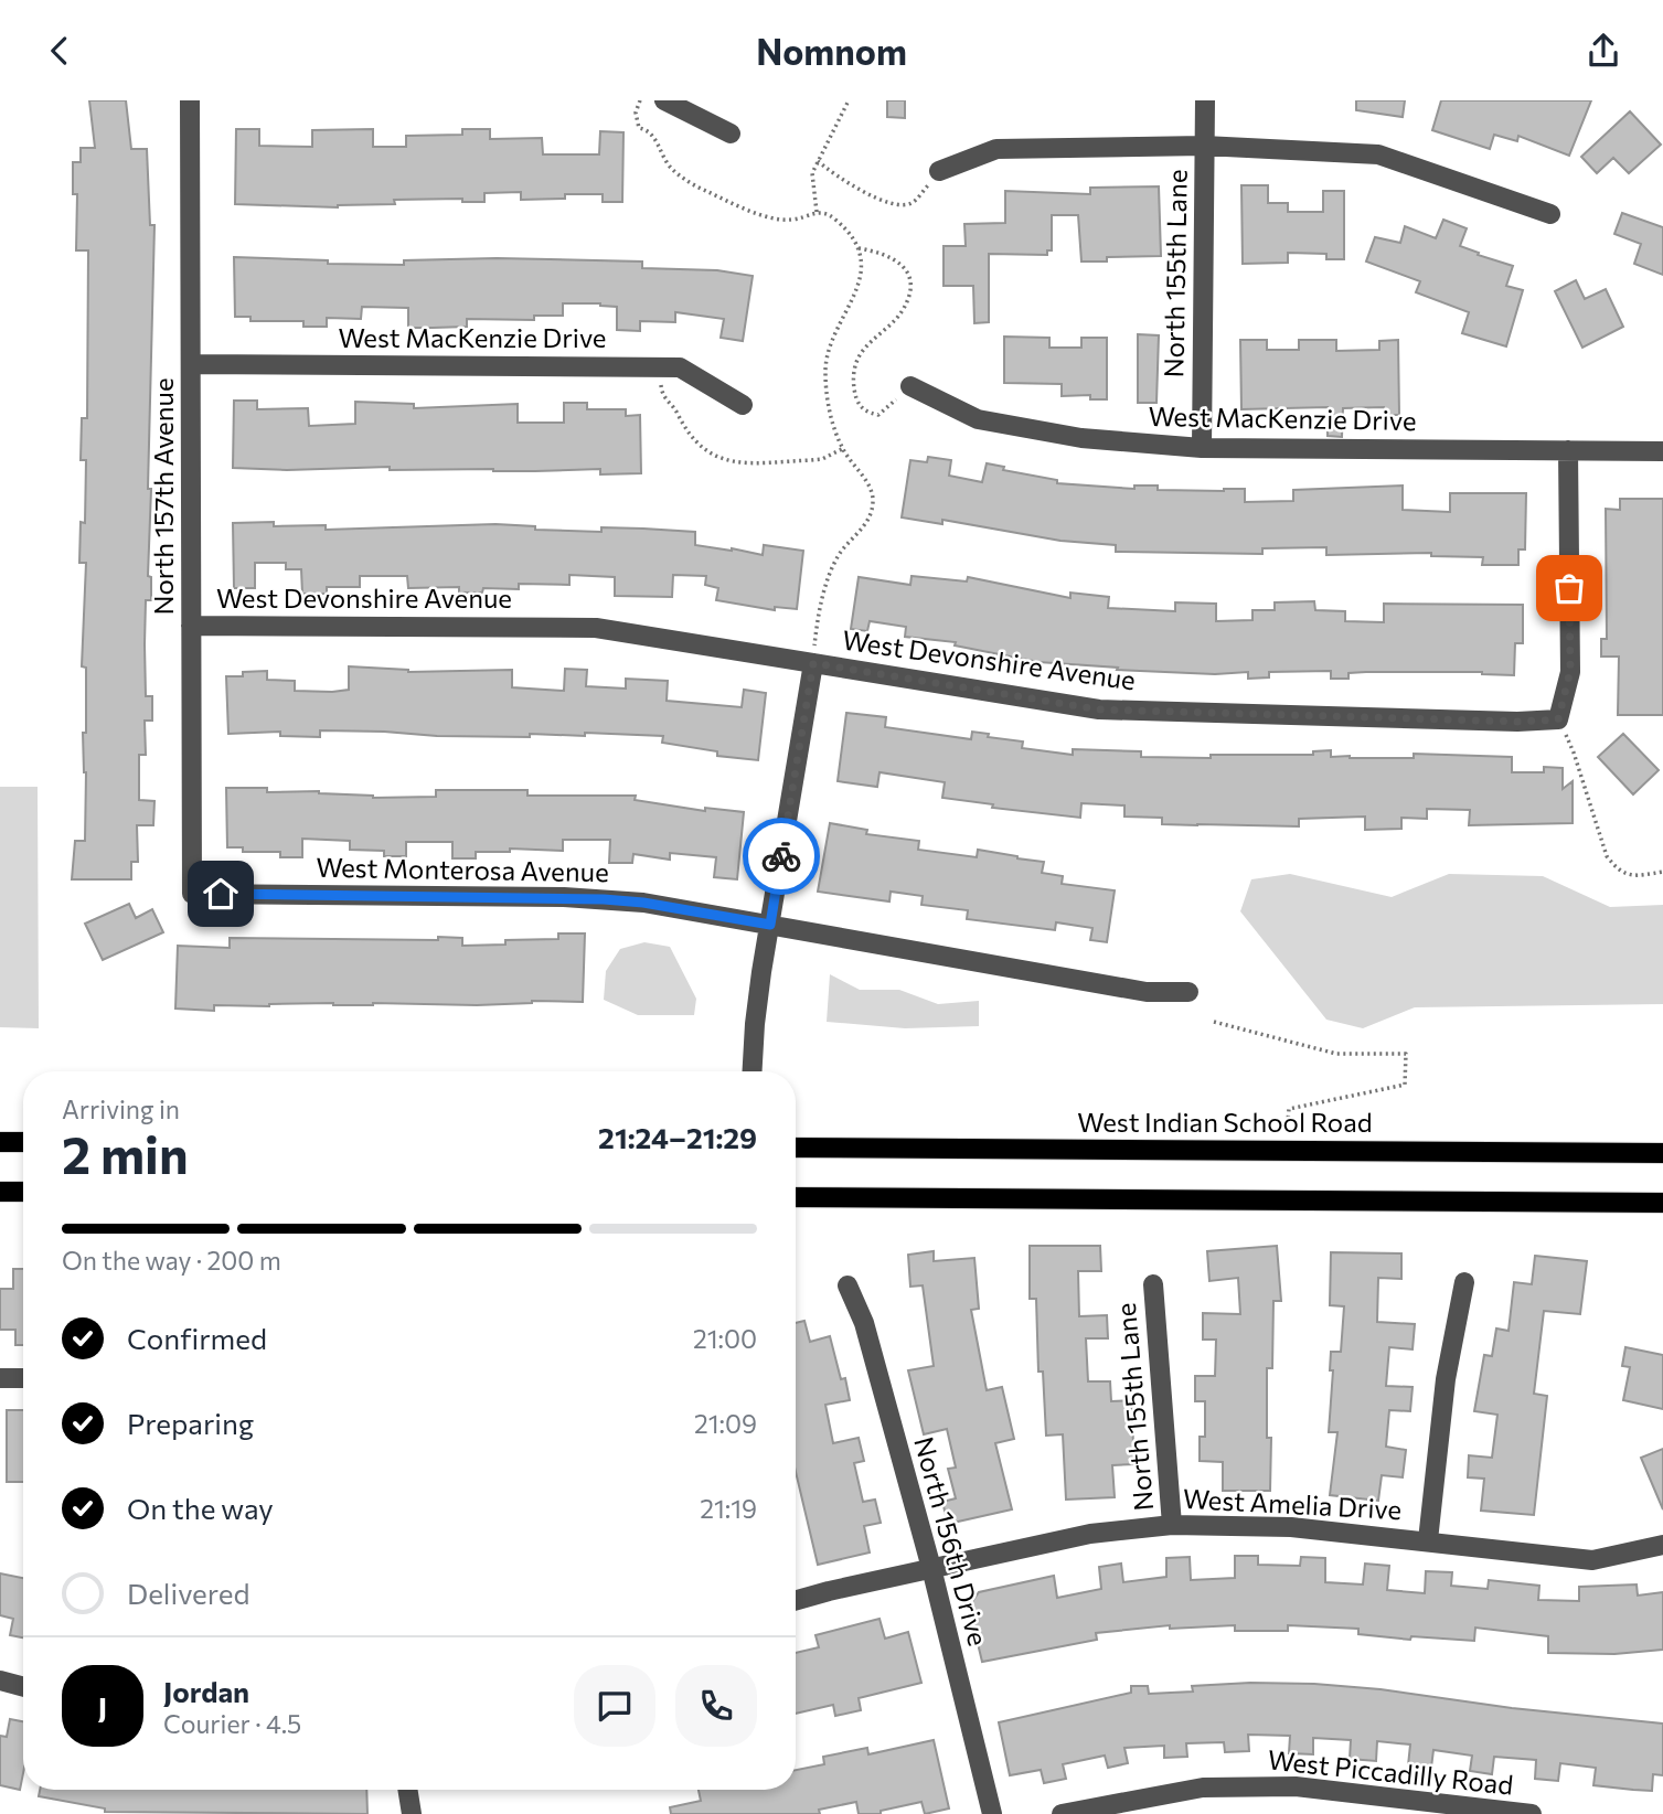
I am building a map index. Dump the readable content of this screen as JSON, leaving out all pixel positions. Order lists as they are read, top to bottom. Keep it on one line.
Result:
{"streets":{"main road":["West Indian School Road"],"street":["North 155th Lane","West MacKenzie Drive","North 157th Avenue","West Devonshire Avenue","West Monterosa Avenue","West Amelia Drive","North 156th Drive","West Piccadilly Road"]},"crossings":[["North 155th Lane","West MacKenzie Drive"],["North 155th Lane","West Amelia Drive"],["West MacKenzie Drive","North 157th Avenue"],["North 157th Avenue","West Devonshire Avenue"],["North 157th Avenue","West Monterosa Avenue"],["West Amelia Drive","North 156th Drive"]],"page":{"header":"Nomnom","heading":["2 min","Arriving in","21:24–21:29"],"panel":["Jordan","Courier · 4.5"],"bar":"On the way · 200 m","list":[["Confirmed","21:00"],["Preparing","21:09"],["On the way","21:19"],"Delivered"],"round":"J"}}
